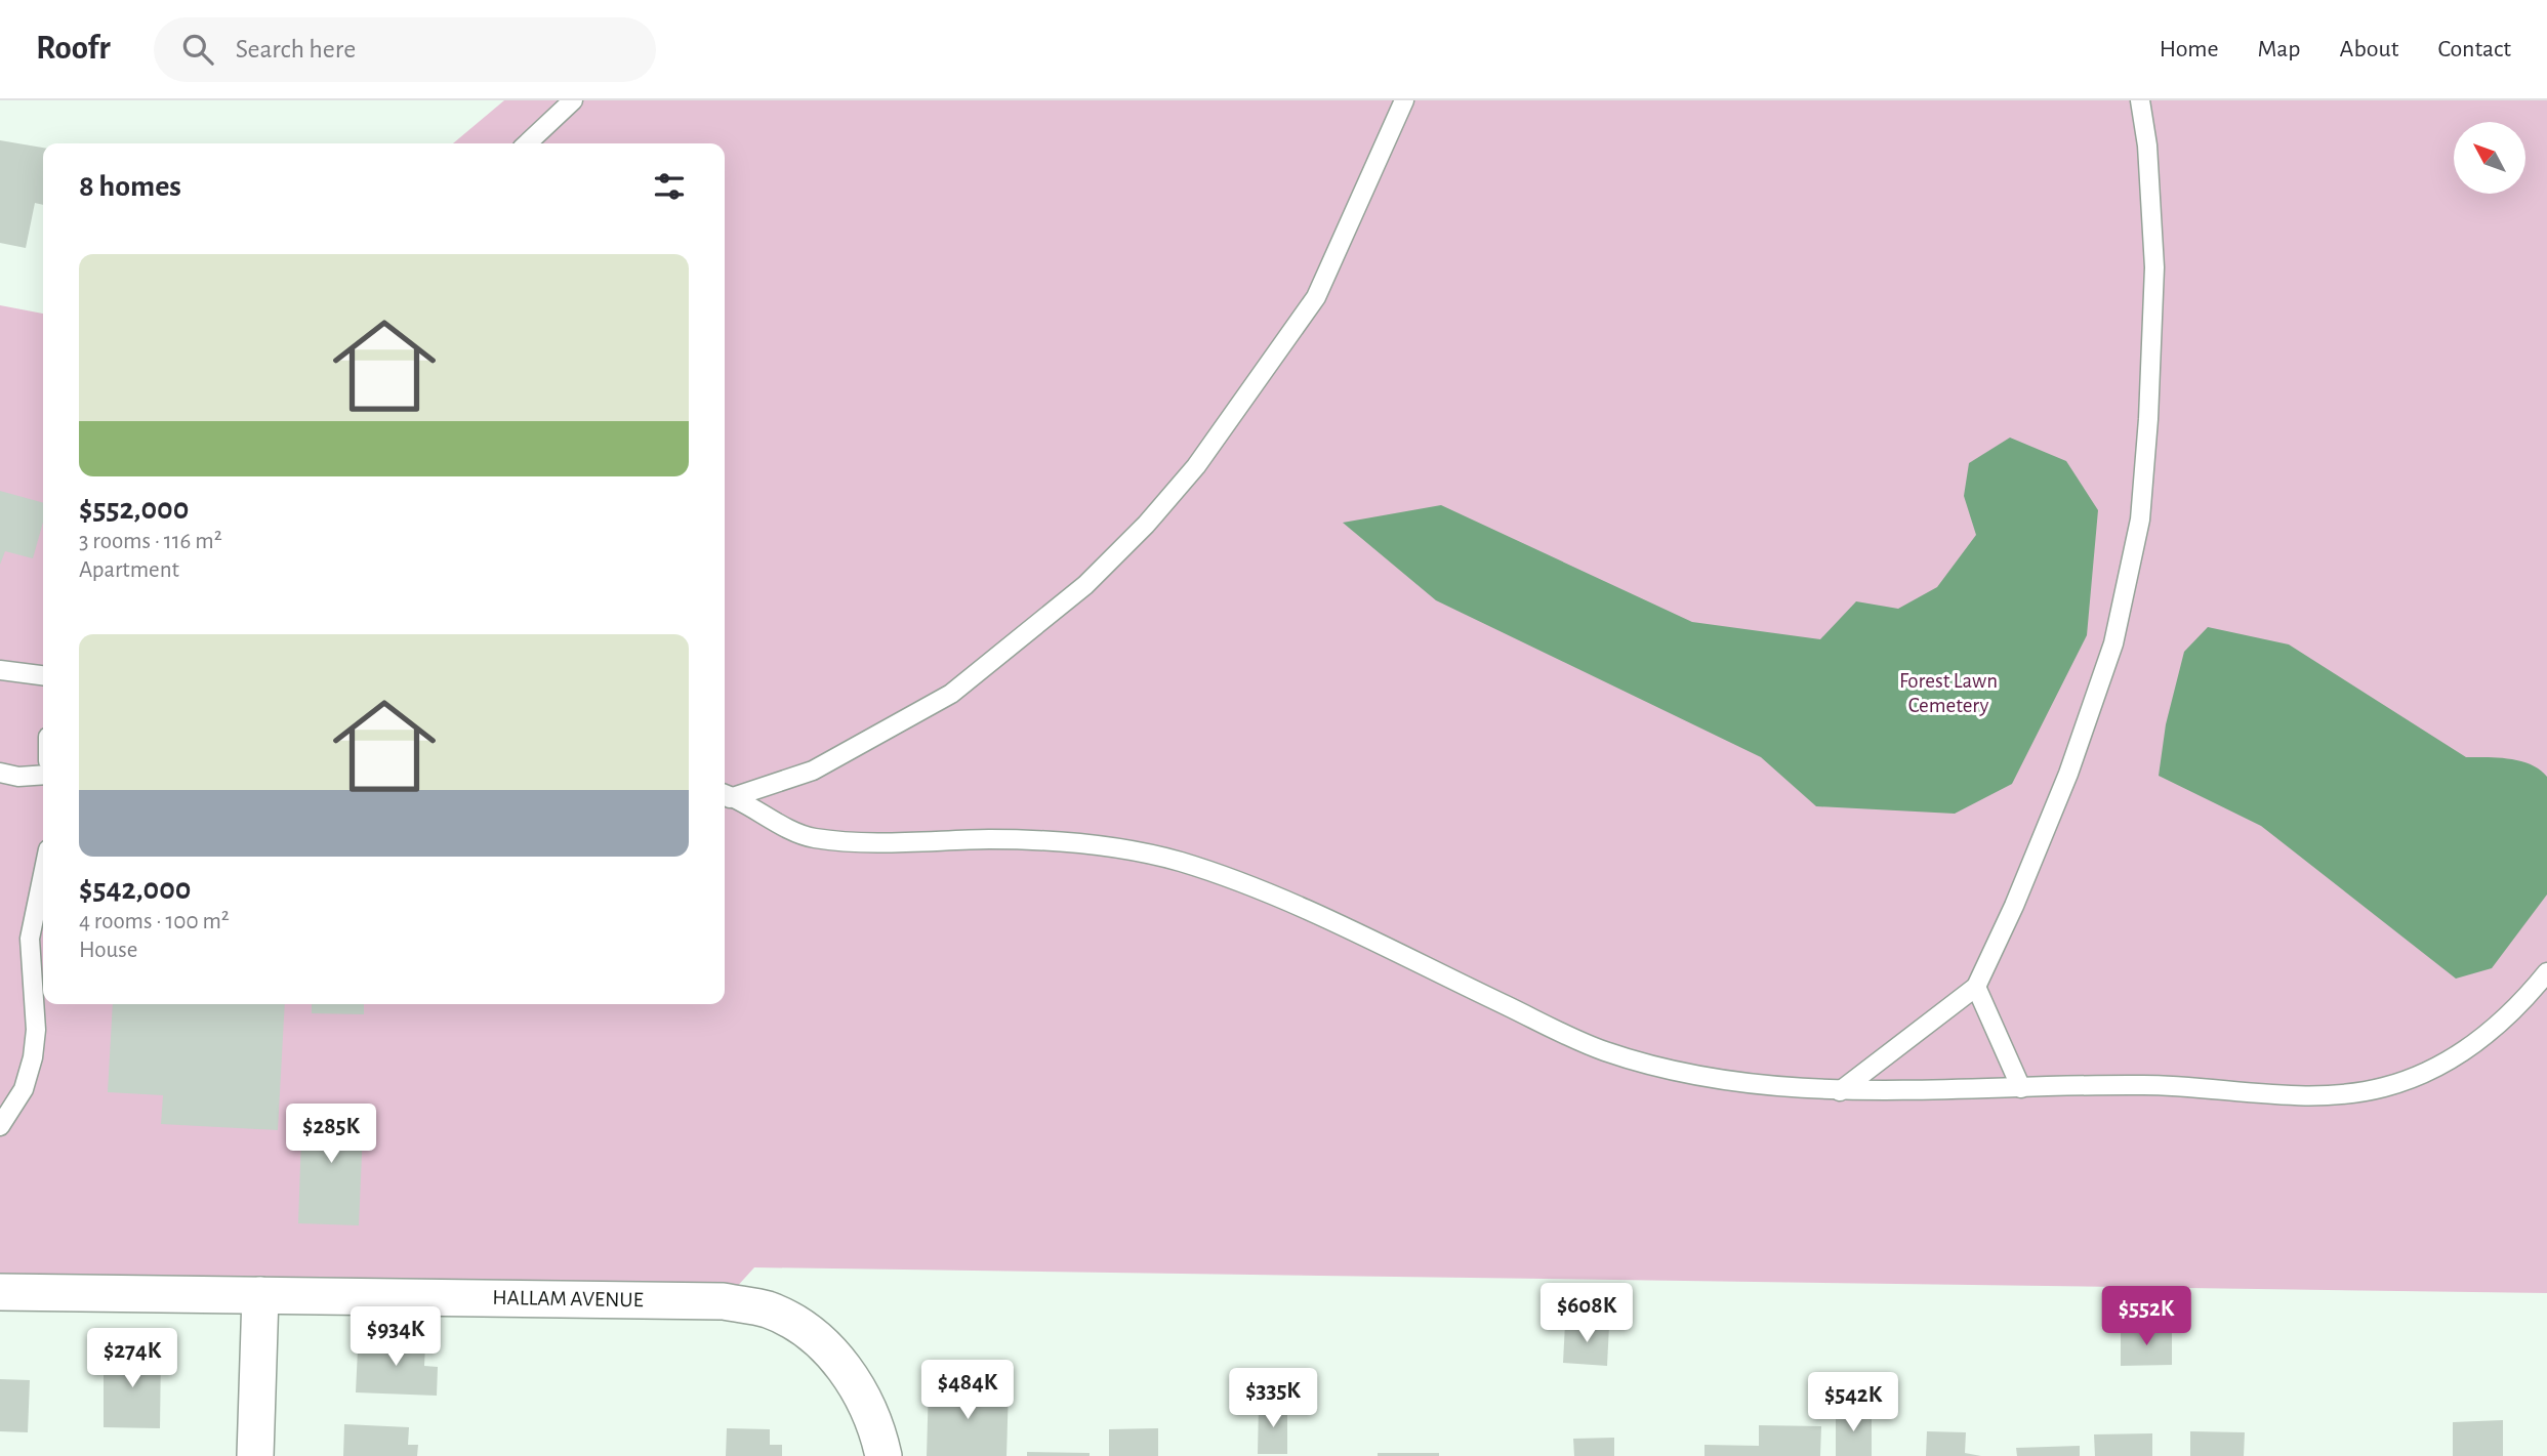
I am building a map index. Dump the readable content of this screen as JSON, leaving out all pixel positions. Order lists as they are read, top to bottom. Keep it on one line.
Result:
{"streets":{"street":["HALLAM AVENUE"]},"parks":["Forest Lawn Cemetery"],"north":"top left","page":{"header":"Roofr","search":"Search here","nav":["Home","Map","About","Contact"],"heading":"8 homes","list":[{"name":"$552,000","note":"3 rooms · 116 m² · Apartment"},{"name":"$542,000","note":"4 rooms · 100 m² · House"}],"price":["$285K","$608K","$552K","$934K","$274K","$484K","$335K","$542K"]}}
